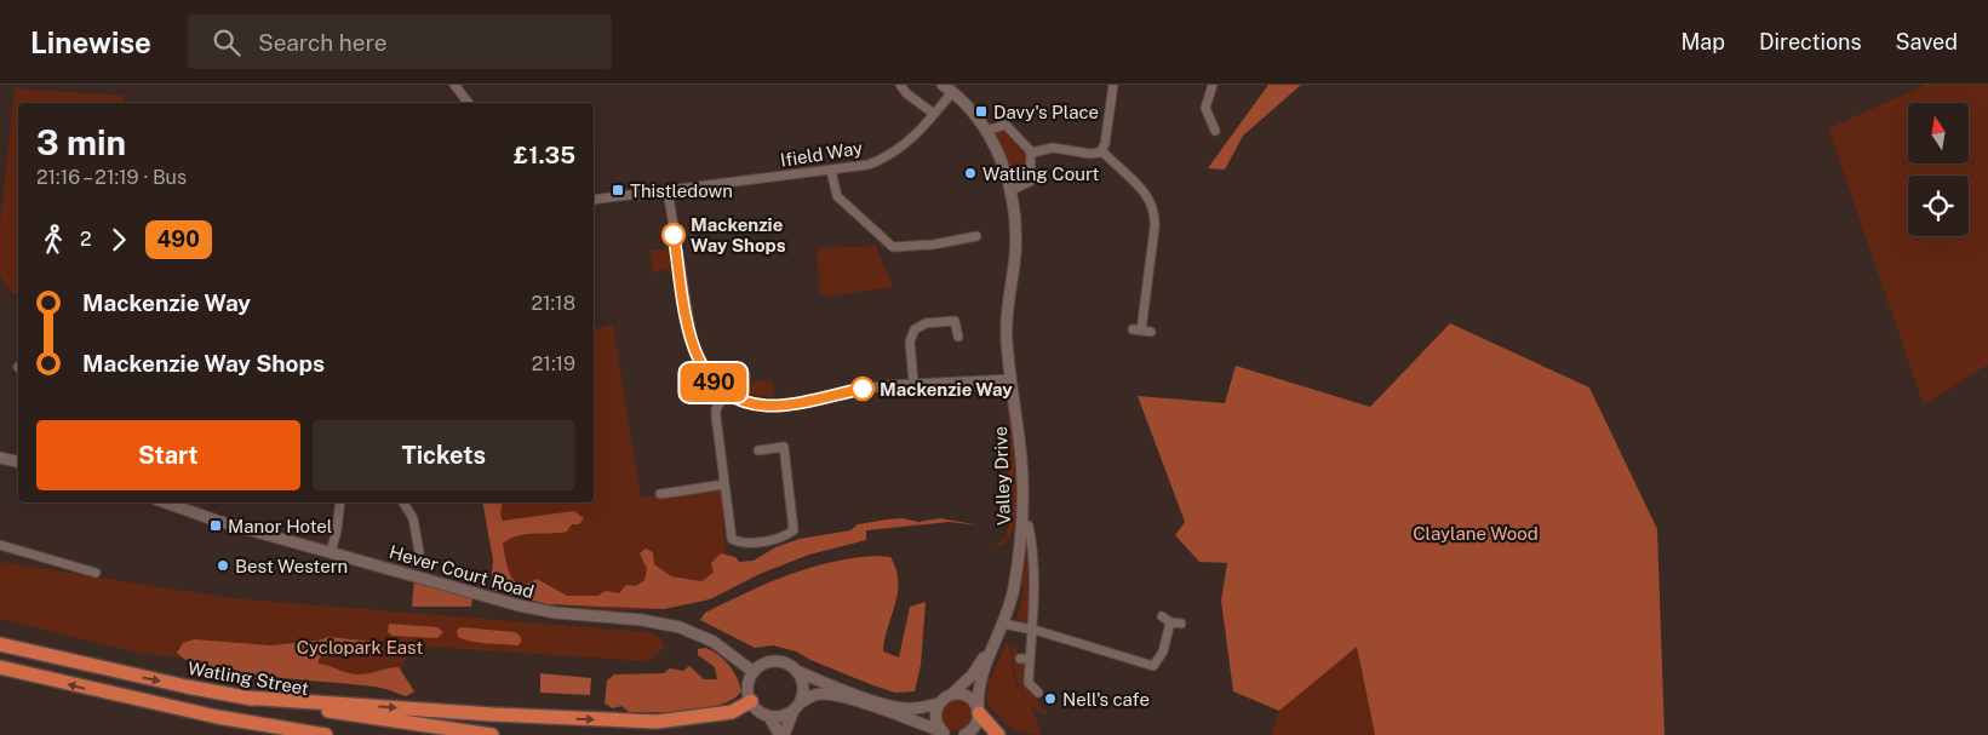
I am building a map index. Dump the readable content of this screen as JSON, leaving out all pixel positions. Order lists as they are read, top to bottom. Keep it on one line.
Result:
{"streets":{"highway":["Watling Street"],"street":["Ifield Way","Valley Drive","Hever Court Road"]},"crossings":[["Ifield Way","Valley Drive"]],"parks":["Claylane Wood","Cyclopark East"],"places":{"transit":["Davy's Place","Thistledown","Manor Hotel"],"other":["Watling Court","Mackenzie Way Shops","Mackenzie Way","Best Western","Nell's cafe"]},"lines":["bus line 490"],"north":"top","page":{"header":"Linewise","search":"Search here","nav":["Map","Directions","Saved"],"on_map":"490","heading":["3 min","21:16 – 21:19 · Bus","£1.35"],"legs":["2","490"],"list":[{"name":"Mackenzie Way","value":"21:18"},{"name":"Mackenzie Way Shops","value":"21:19"}],"buttons":["Start","Tickets"]}}
